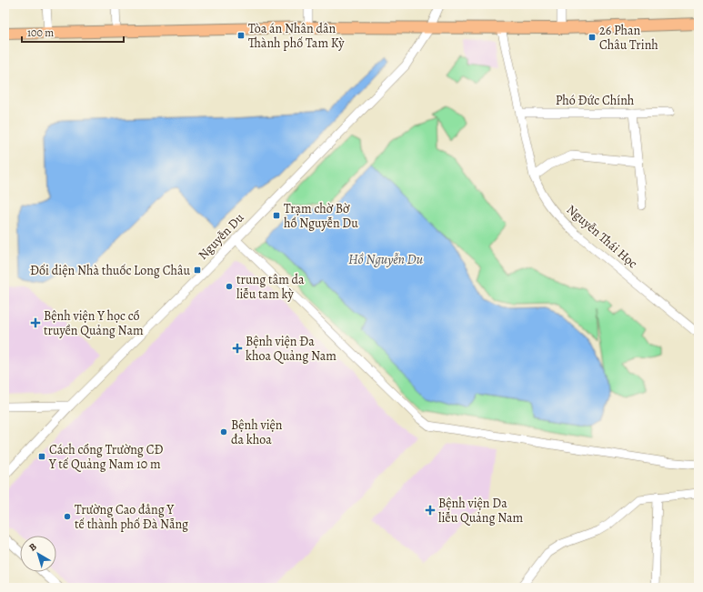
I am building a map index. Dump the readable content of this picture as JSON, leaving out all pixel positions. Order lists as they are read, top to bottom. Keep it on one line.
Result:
{"streets":{"street":["Phó Đức Chính","Nguyễn Du","Nguyễn Thái Học"]},"crossings":[["Phó Đức Chính","Nguyễn Thái Học"]],"water":["Hồ Nguyễn Du"],"places":{"transit":["Tòa án Nhân dân Thành phố Tam Kỳ","26 Phan Châu Trinh","Trạm chờ Bờ hồ Nguyễn Du","Đối diện Nhà thuốc Long Châu","Cách cổng Trường CĐ Y tế Quảng Nam 10 m"],"other":["trung tâm da liễu tam kỳ","Bệnh viện đa khoa","Trường Cao đẳng Y tế thành phố Đà Nẵng"],"health":["Bệnh viện Y học cổ truyền Quảng Nam","Bệnh viện Đa khoa Quảng Nam","Bệnh viện Da liễu Quảng Nam"]},"scale_bar":"100 m","north":"top left"}
